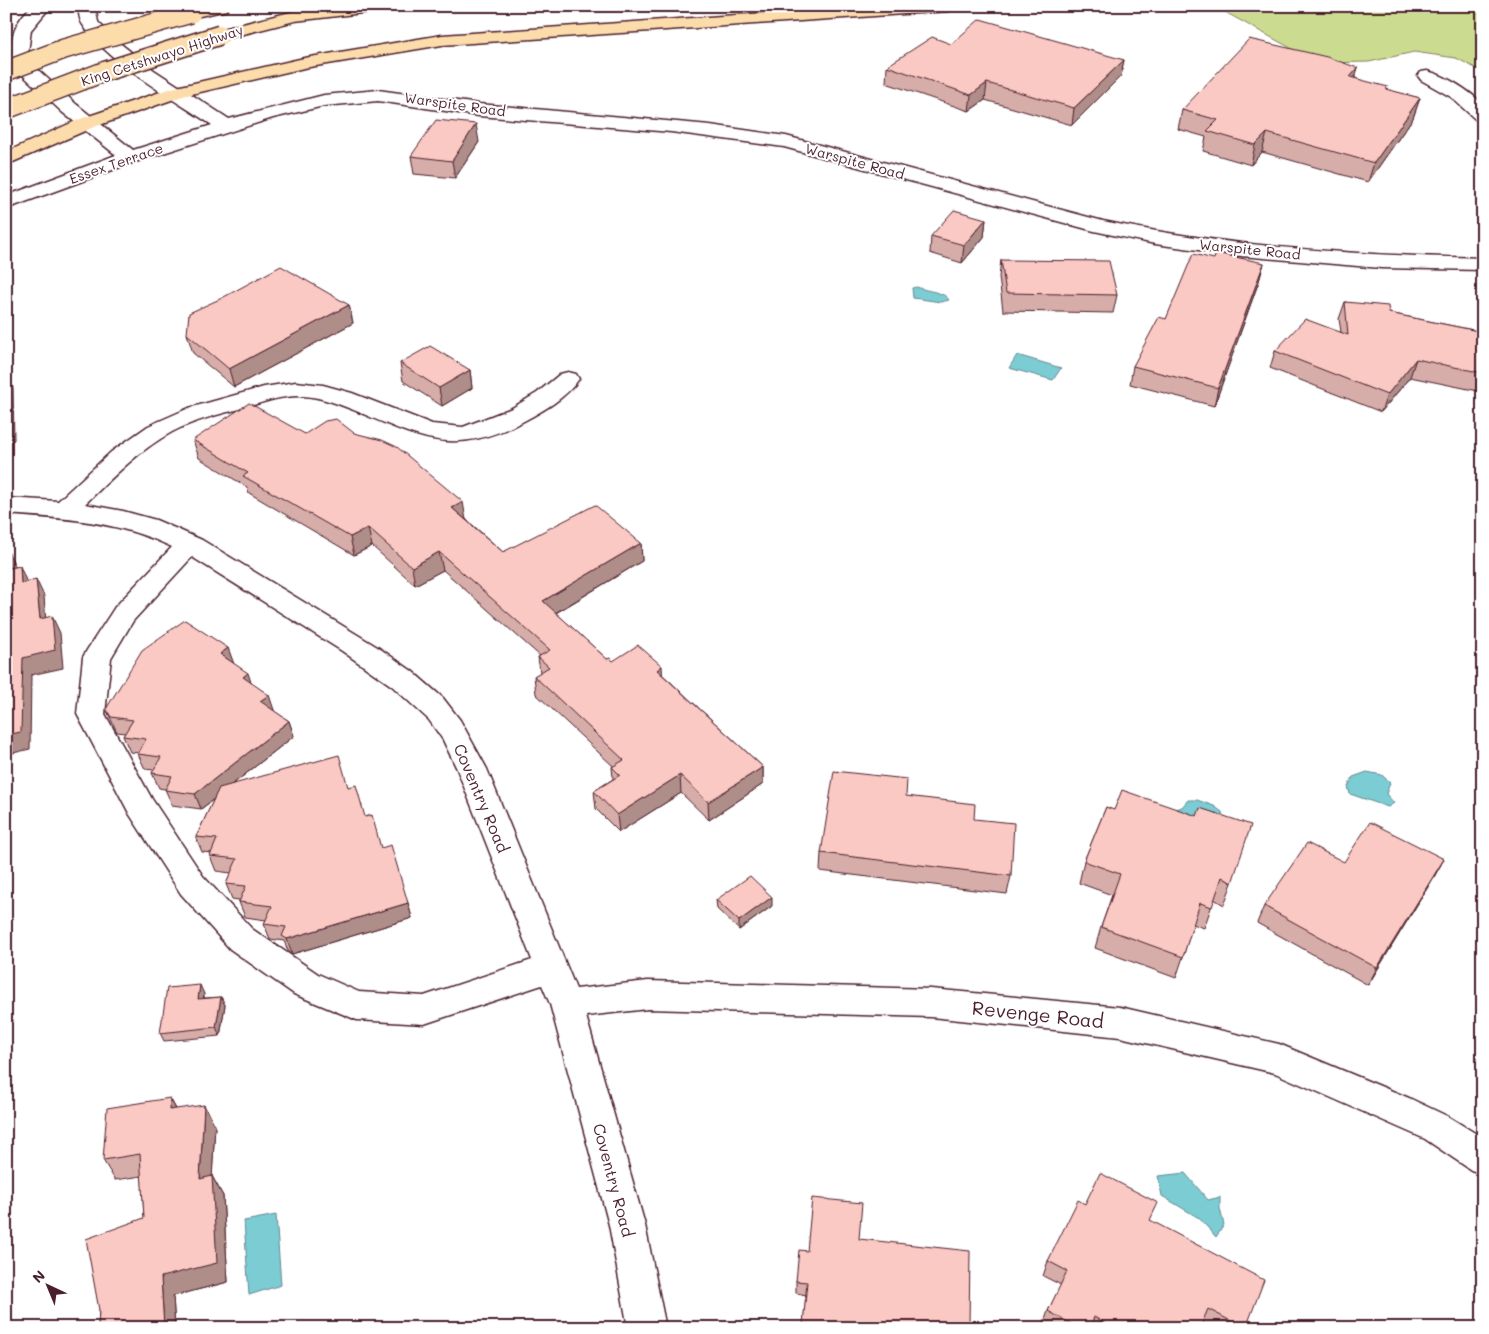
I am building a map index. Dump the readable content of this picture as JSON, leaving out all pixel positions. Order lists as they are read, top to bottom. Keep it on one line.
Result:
{"streets":{"highway":["King Cetshwayo Highway"],"street":["Warspite Road","Essex Terrace","Coventry Road","Revenge Road"]},"crossings":[["Warspite Road","Essex Terrace"],["Coventry Road","Revenge Road"]],"north":"top left"}
